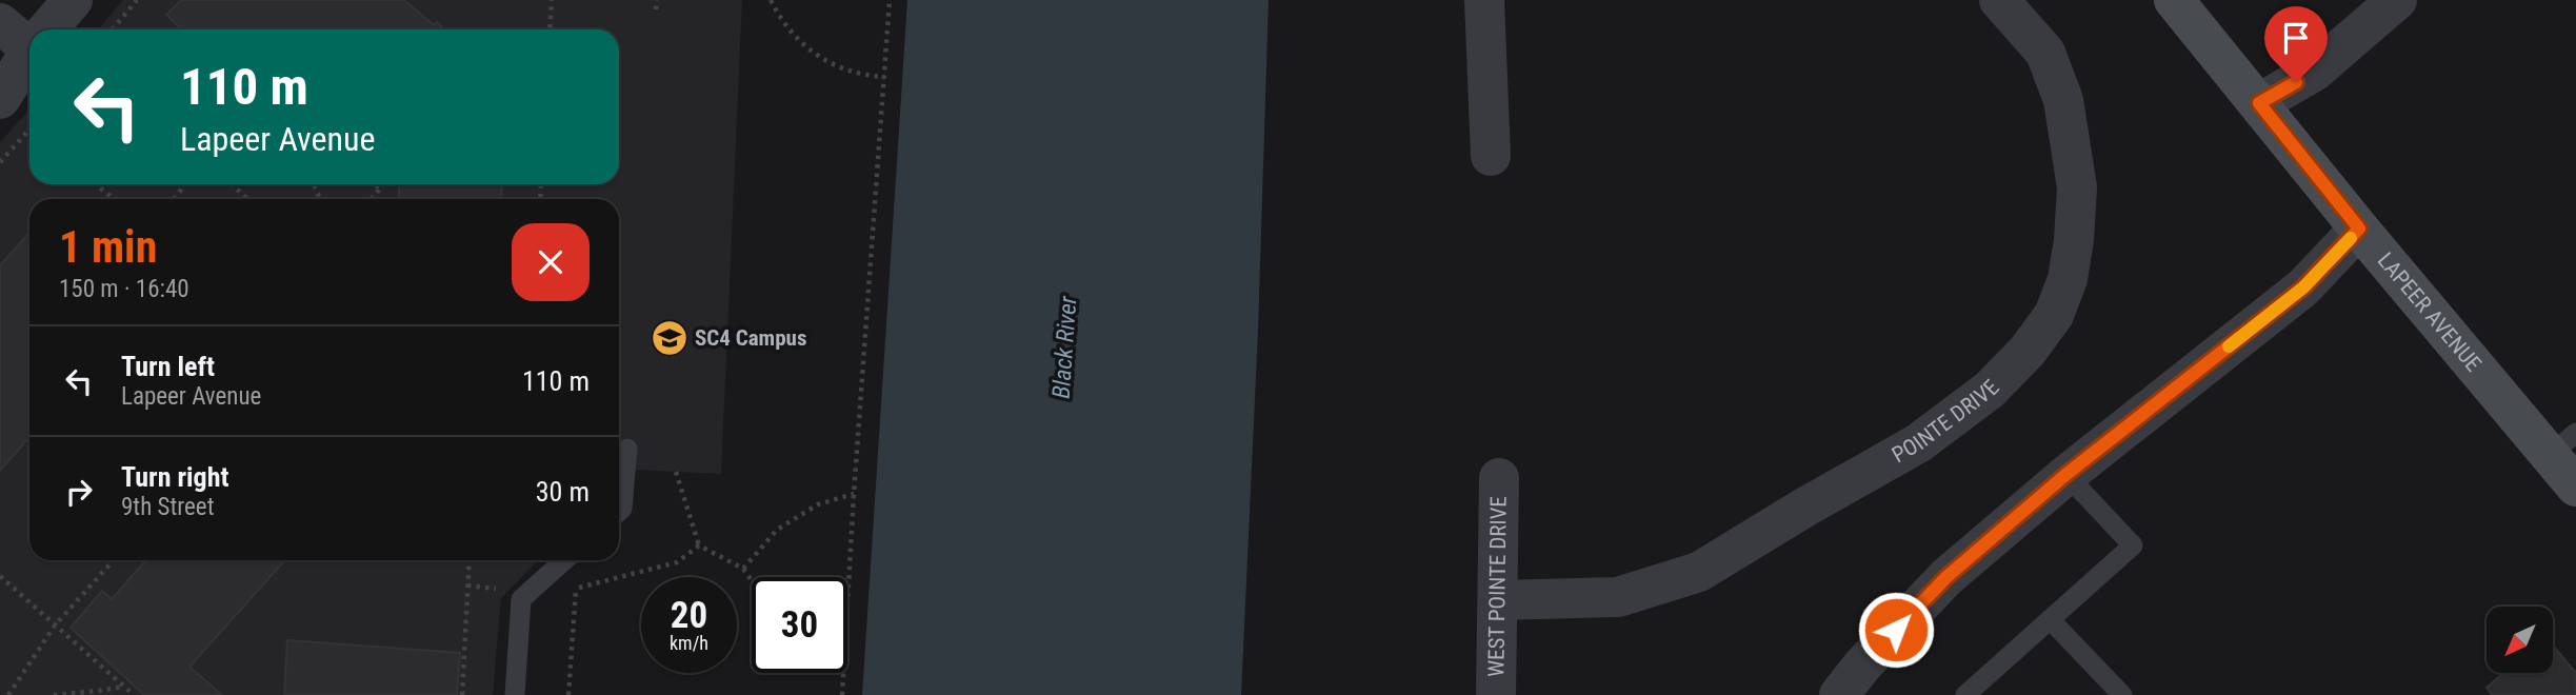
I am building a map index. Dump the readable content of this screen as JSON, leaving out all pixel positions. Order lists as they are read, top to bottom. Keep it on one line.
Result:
{"streets":{"main road":["LAPEER AVENUE"],"street":["POINTE DRIVE","WEST POINTE DRIVE"]},"crossings":[["POINTE DRIVE","WEST POINTE DRIVE"]],"water":["Black River"],"places":{"school or university":["SC4 Campus"]},"north":"bottom left","page":{"turn":["110 m","Lapeer Avenue"],"heading":["1 min","150 m · 16:40"],"list":[{"name":"Turn left","note":"Lapeer Avenue","value":"110 m"},{"name":"Turn right","note":"9th Street","value":"30 m"}],"speed":"20 km/h","limit":"30"}}
